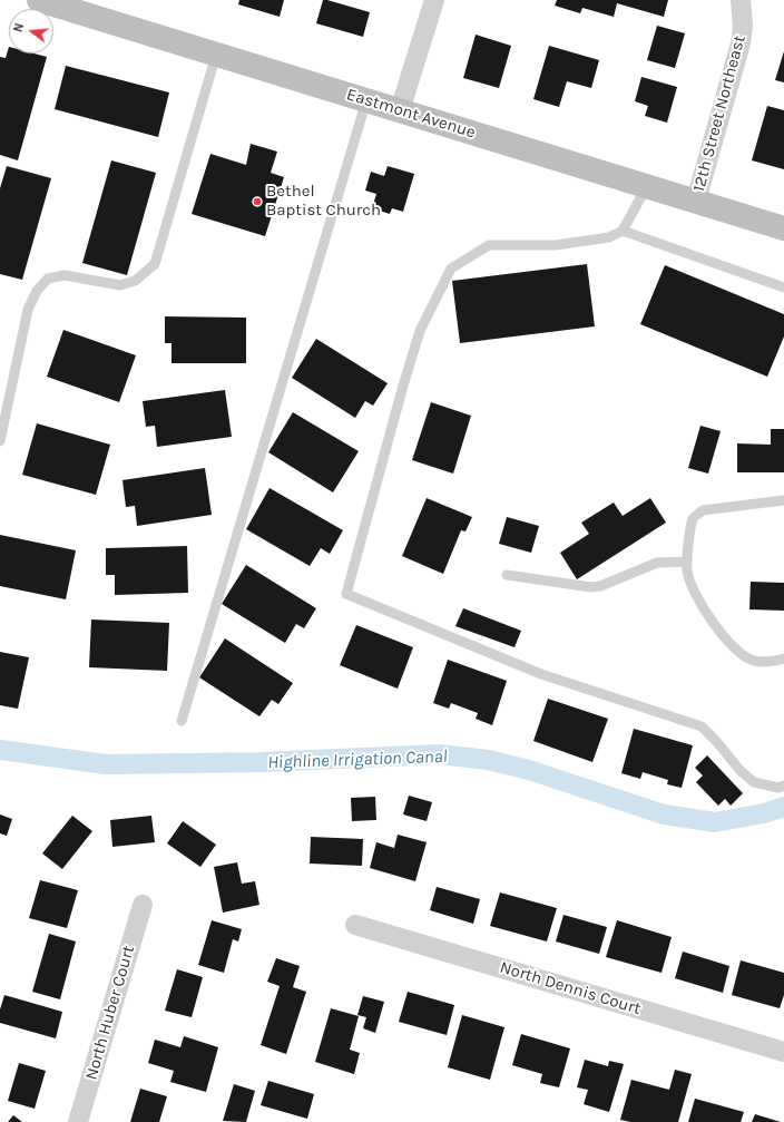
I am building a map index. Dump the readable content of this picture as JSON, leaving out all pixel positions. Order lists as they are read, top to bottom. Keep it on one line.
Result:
{"streets":{"main road":["Eastmont Avenue"],"street":["12th Street Northeast","North Dennis Court","North Huber Court"]},"crossings":[["Eastmont Avenue","12th Street Northeast"]],"water":["Highline Irrigation Canal"],"places":["Bethel Baptist Church"],"north":"left"}
